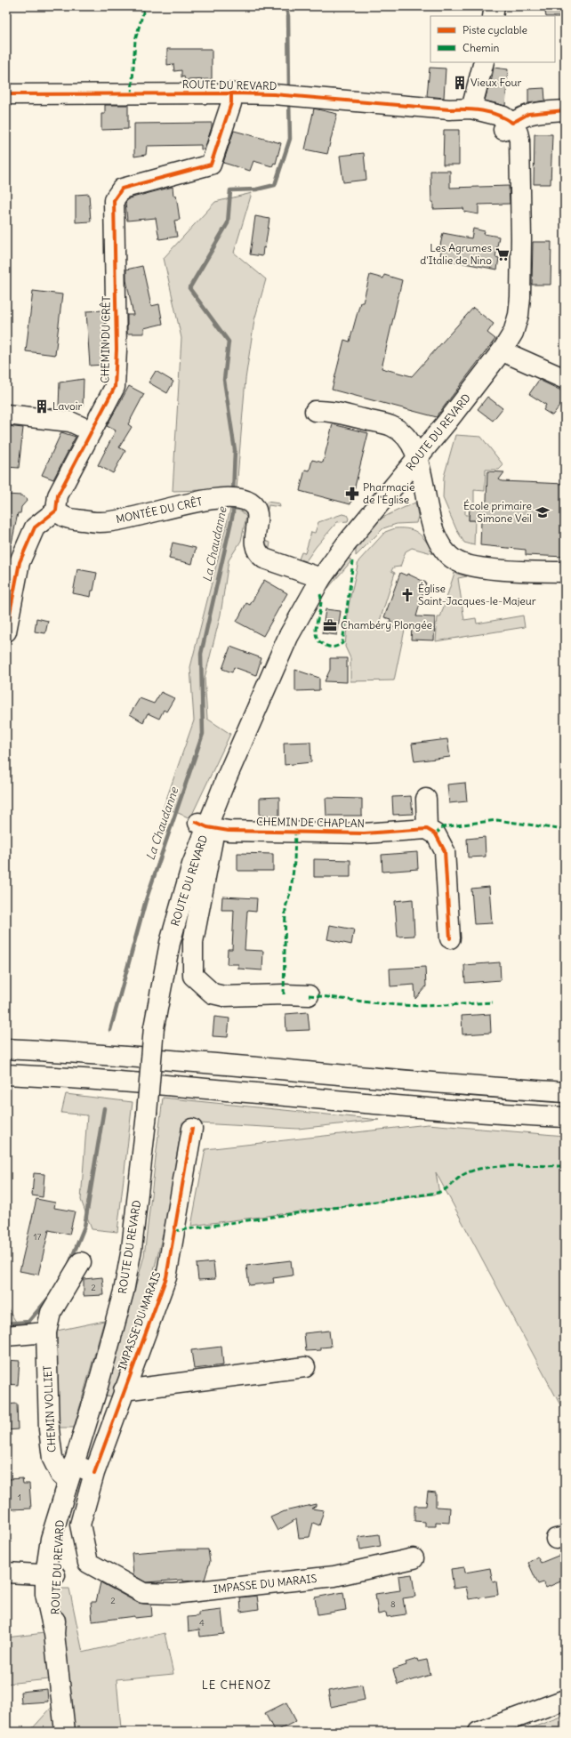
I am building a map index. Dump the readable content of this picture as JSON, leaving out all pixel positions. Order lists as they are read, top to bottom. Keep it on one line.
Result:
{"streets":{"main road":["ROUTE DU REVARD","CHEMIN DU CRÊT","MONTÉE DU CRÊT","CHEMIN DE CHAPLAN","IMPASSE DU MARAIS","CHEMIN VOLLIET"]},"crossings":[["ROUTE DU REVARD","CHEMIN DU CRÊT"],["ROUTE DU REVARD","MONTÉE DU CRÊT"],["ROUTE DU REVARD","CHEMIN DE CHAPLAN"],["ROUTE DU REVARD","CHEMIN VOLLIET"],["CHEMIN DU CRÊT","MONTÉE DU CRÊT"]],"districts":["LE CHENOZ"],"water":["La Chaudanne"],"places":{"building":["Vieux Four","Lavoir"],"supermarket":["Les Agrumes d'Italie de Nino"],"pharmacy":["Pharmacie de l'Église"],"school or university":["École primaire Simone Veil"],"church":["Église Saint-Jacques-le-Majeur"],"office":["Chambéry Plongée"]},"house_numbers":["17","2","1","2","8","4"],"legend":["Piste cyclable","Chemin"]}
